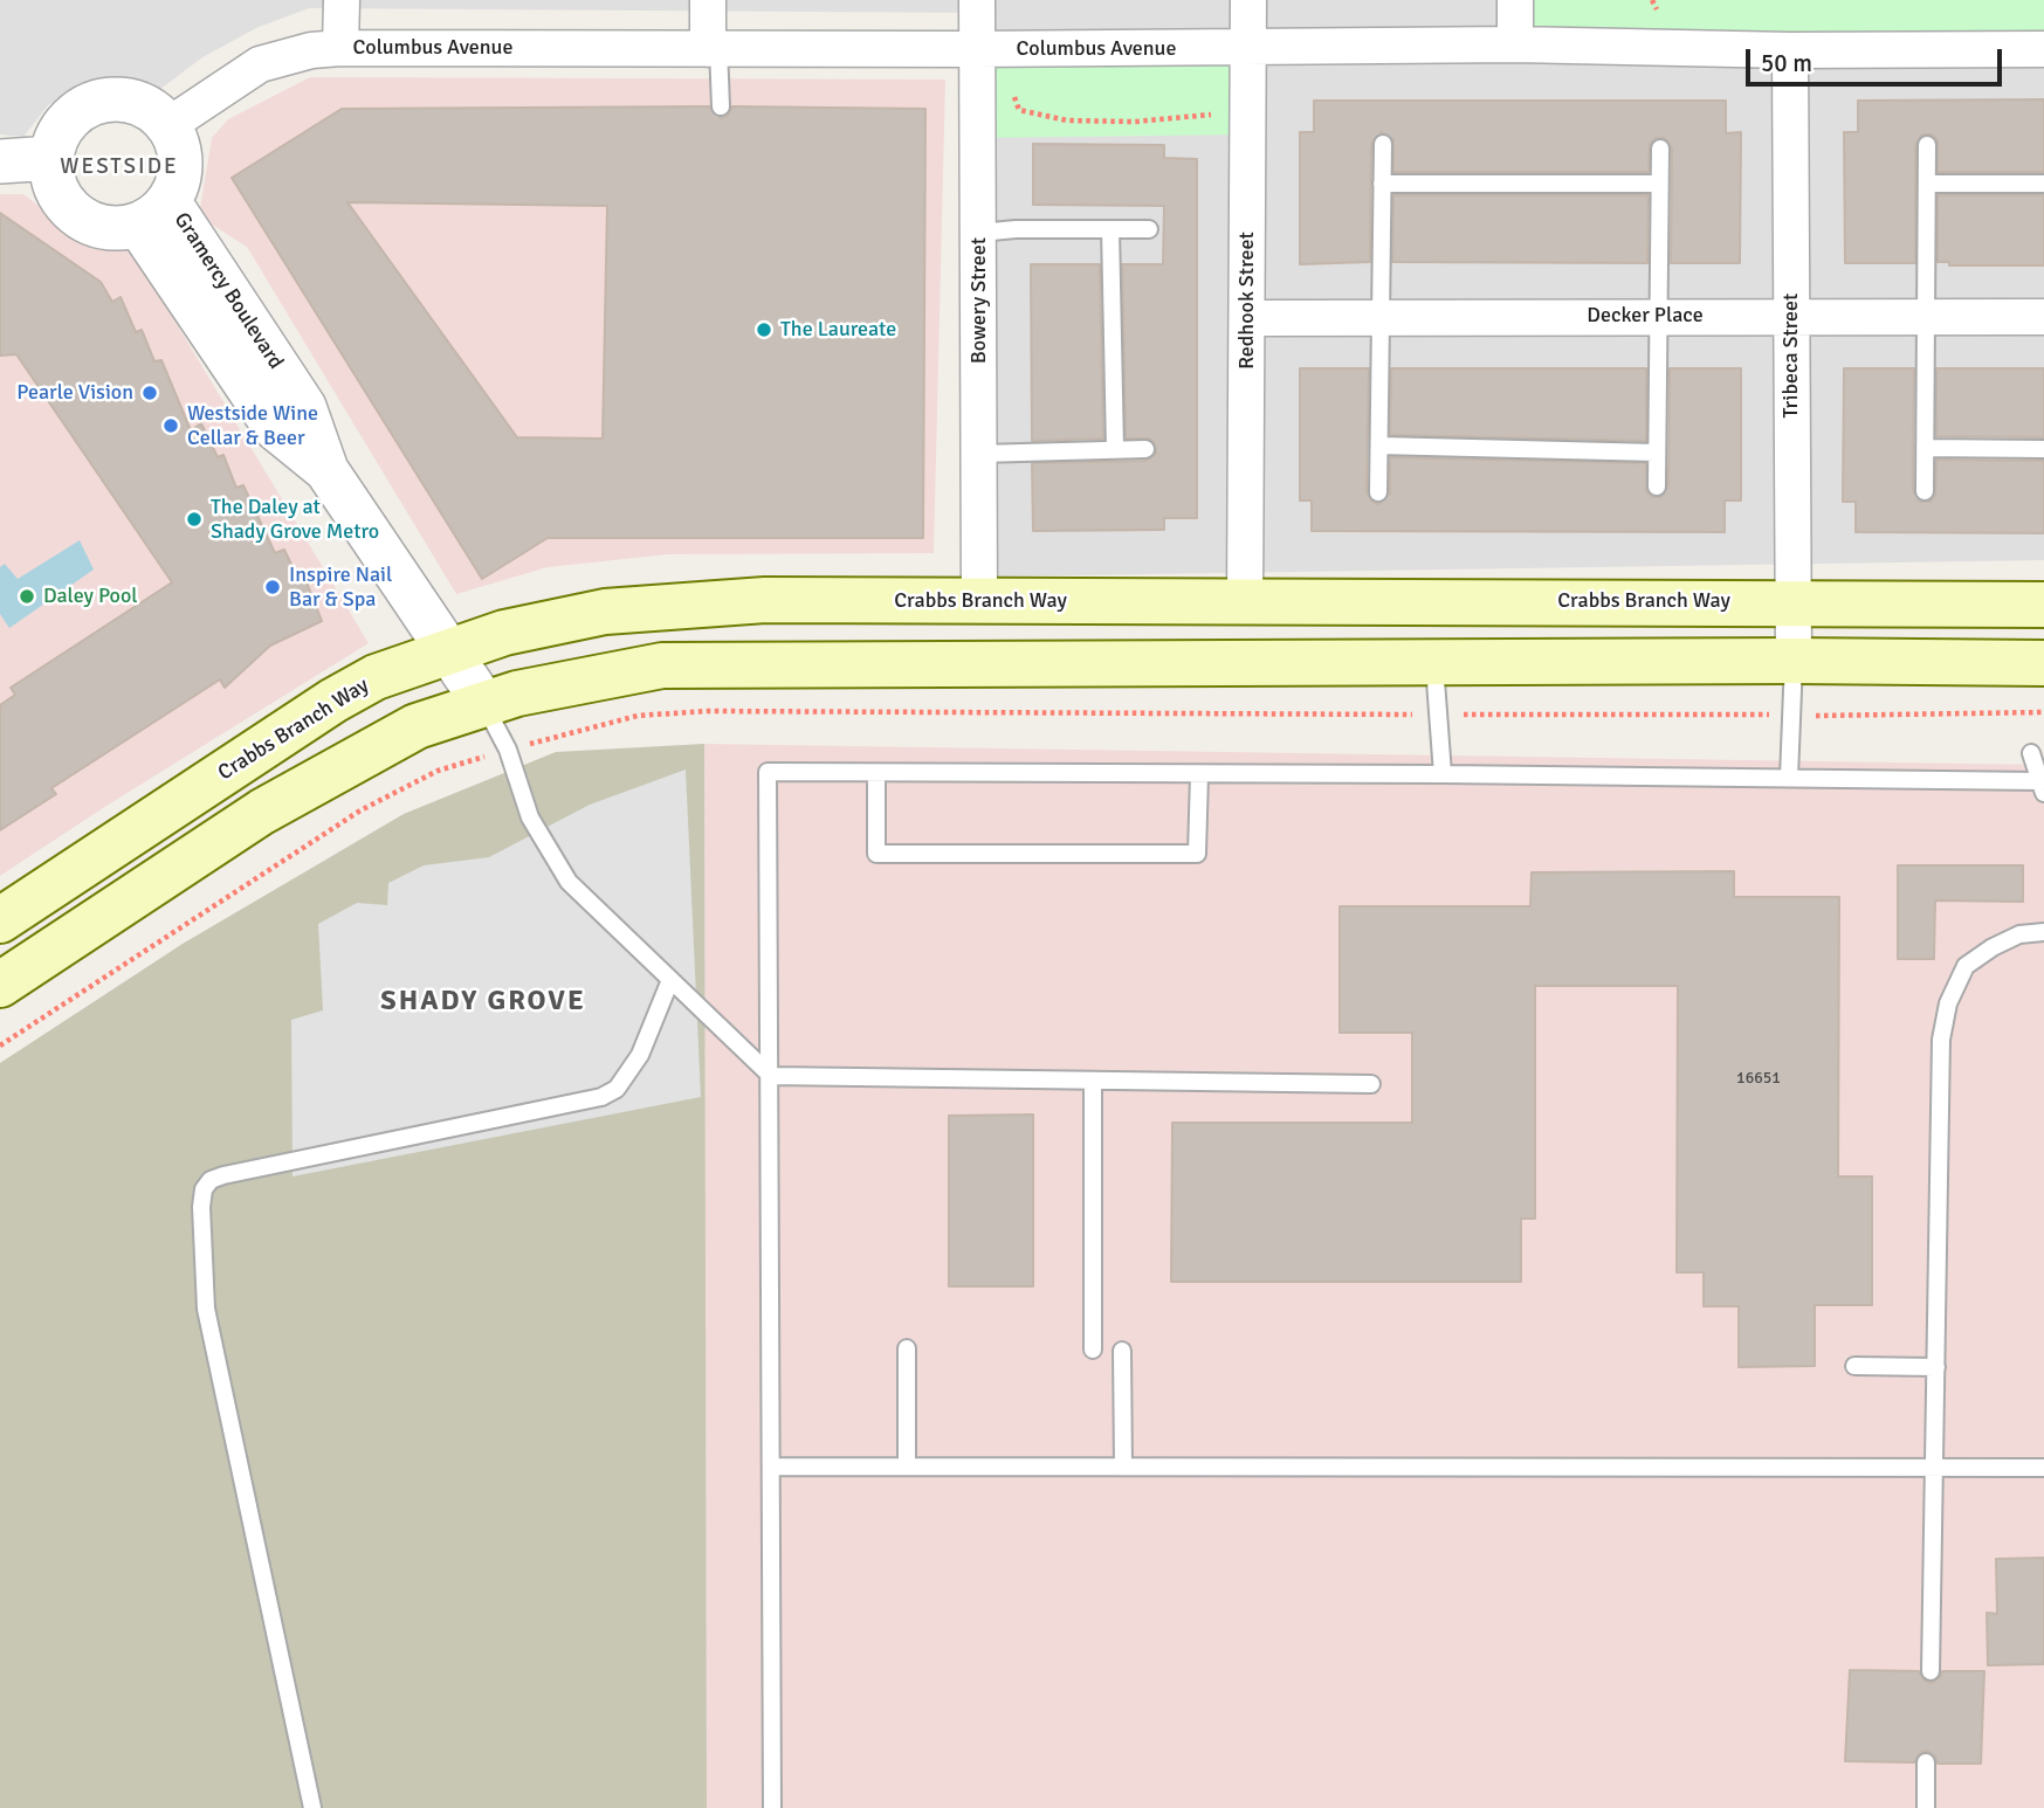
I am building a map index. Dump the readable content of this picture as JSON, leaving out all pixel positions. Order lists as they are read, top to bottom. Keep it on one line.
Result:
{"streets":{"main road":["Crabbs Branch Way"],"street":["Columbus Avenue","Gramercy Boulevard","Bowery Street","Redhook Street","Decker Place","Tribeca Street"]},"crossings":[["Columbus Avenue","Gramercy Boulevard"],["Columbus Avenue","Bowery Street"],["Columbus Avenue","Redhook Street"],["Columbus Avenue","Tribeca Street"],["Gramercy Boulevard","Crabbs Branch Way"],["Bowery Street","Crabbs Branch Way"],["Redhook Street","Decker Place"],["Redhook Street","Crabbs Branch Way"],["Decker Place","Tribeca Street"],["Tribeca Street","Crabbs Branch Way"]],"districts":["WESTSIDE","SHADY GROVE"],"places":["The Laureate","Pearle Vision","Westside Wine Cellar & Beer","The Daley at Shady Grove Metro","Inspire Nail Bar & Spa","Daley Pool"],"house_numbers":["16651"],"scale_bar":"50 m"}
